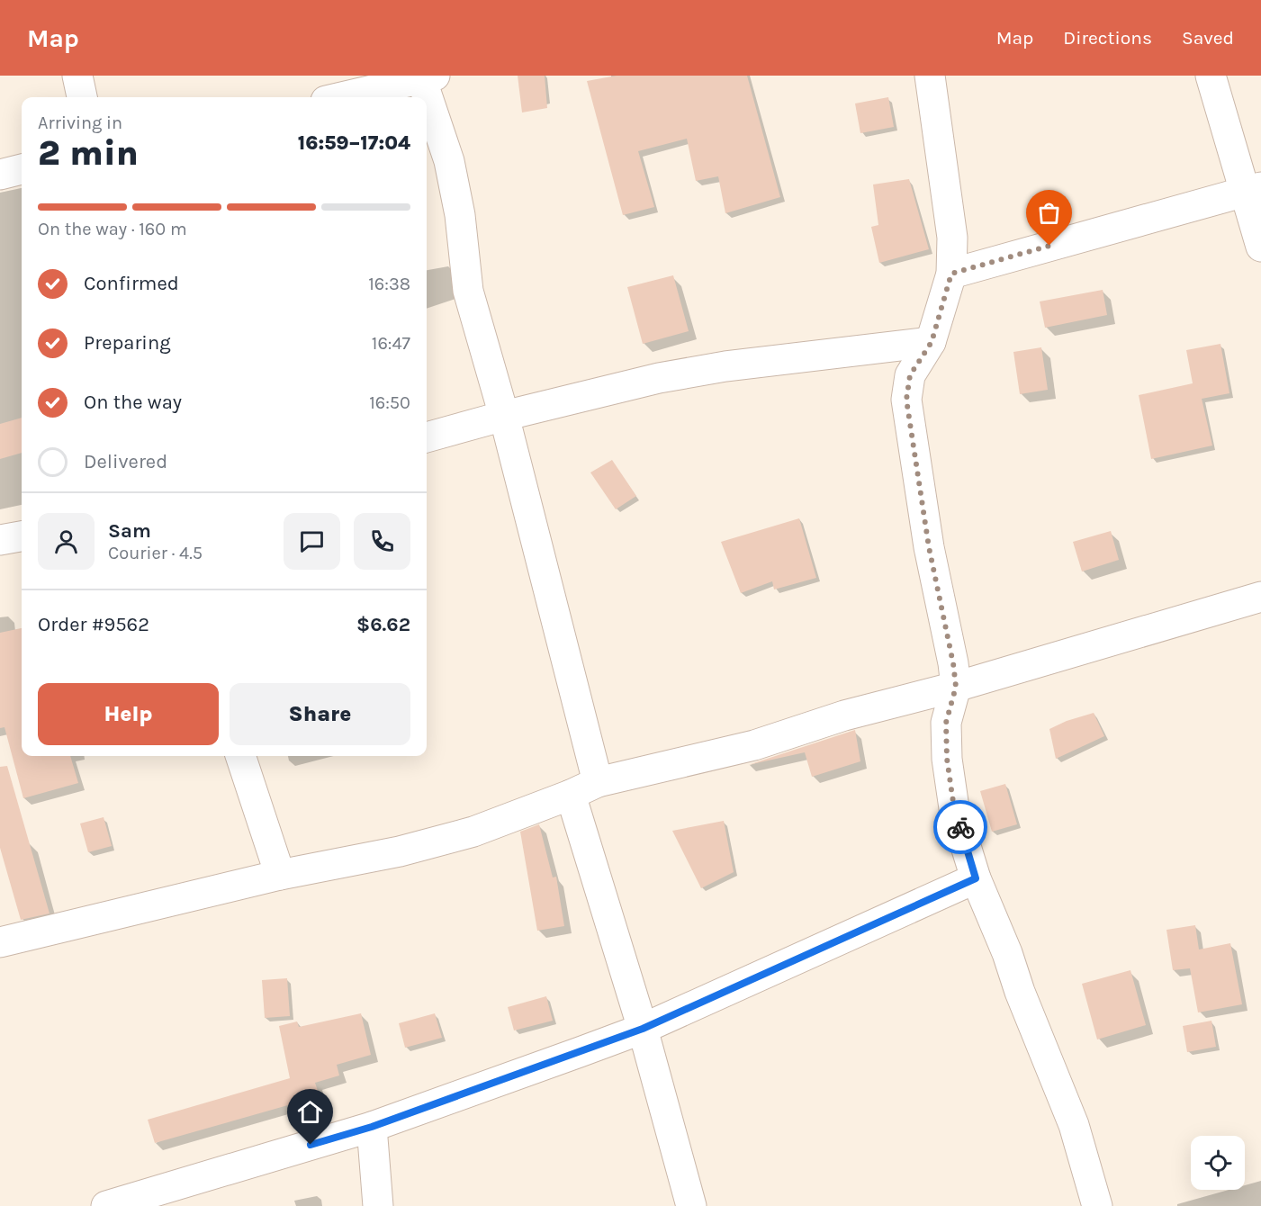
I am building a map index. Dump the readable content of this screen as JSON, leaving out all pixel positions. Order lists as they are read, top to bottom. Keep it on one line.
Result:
{"page":{"header":"Map","nav":["Map","Directions","Saved"],"heading":["2 min","Arriving in","16:59–17:04"],"panel":["Sam","Courier · 4.5","Order #9562","$6.62"],"bar":"On the way · 160 m","list":[["Confirmed","16:38"],["Preparing","16:47"],["On the way","16:50"],"Delivered"],"buttons":["Help","Share"]}}
